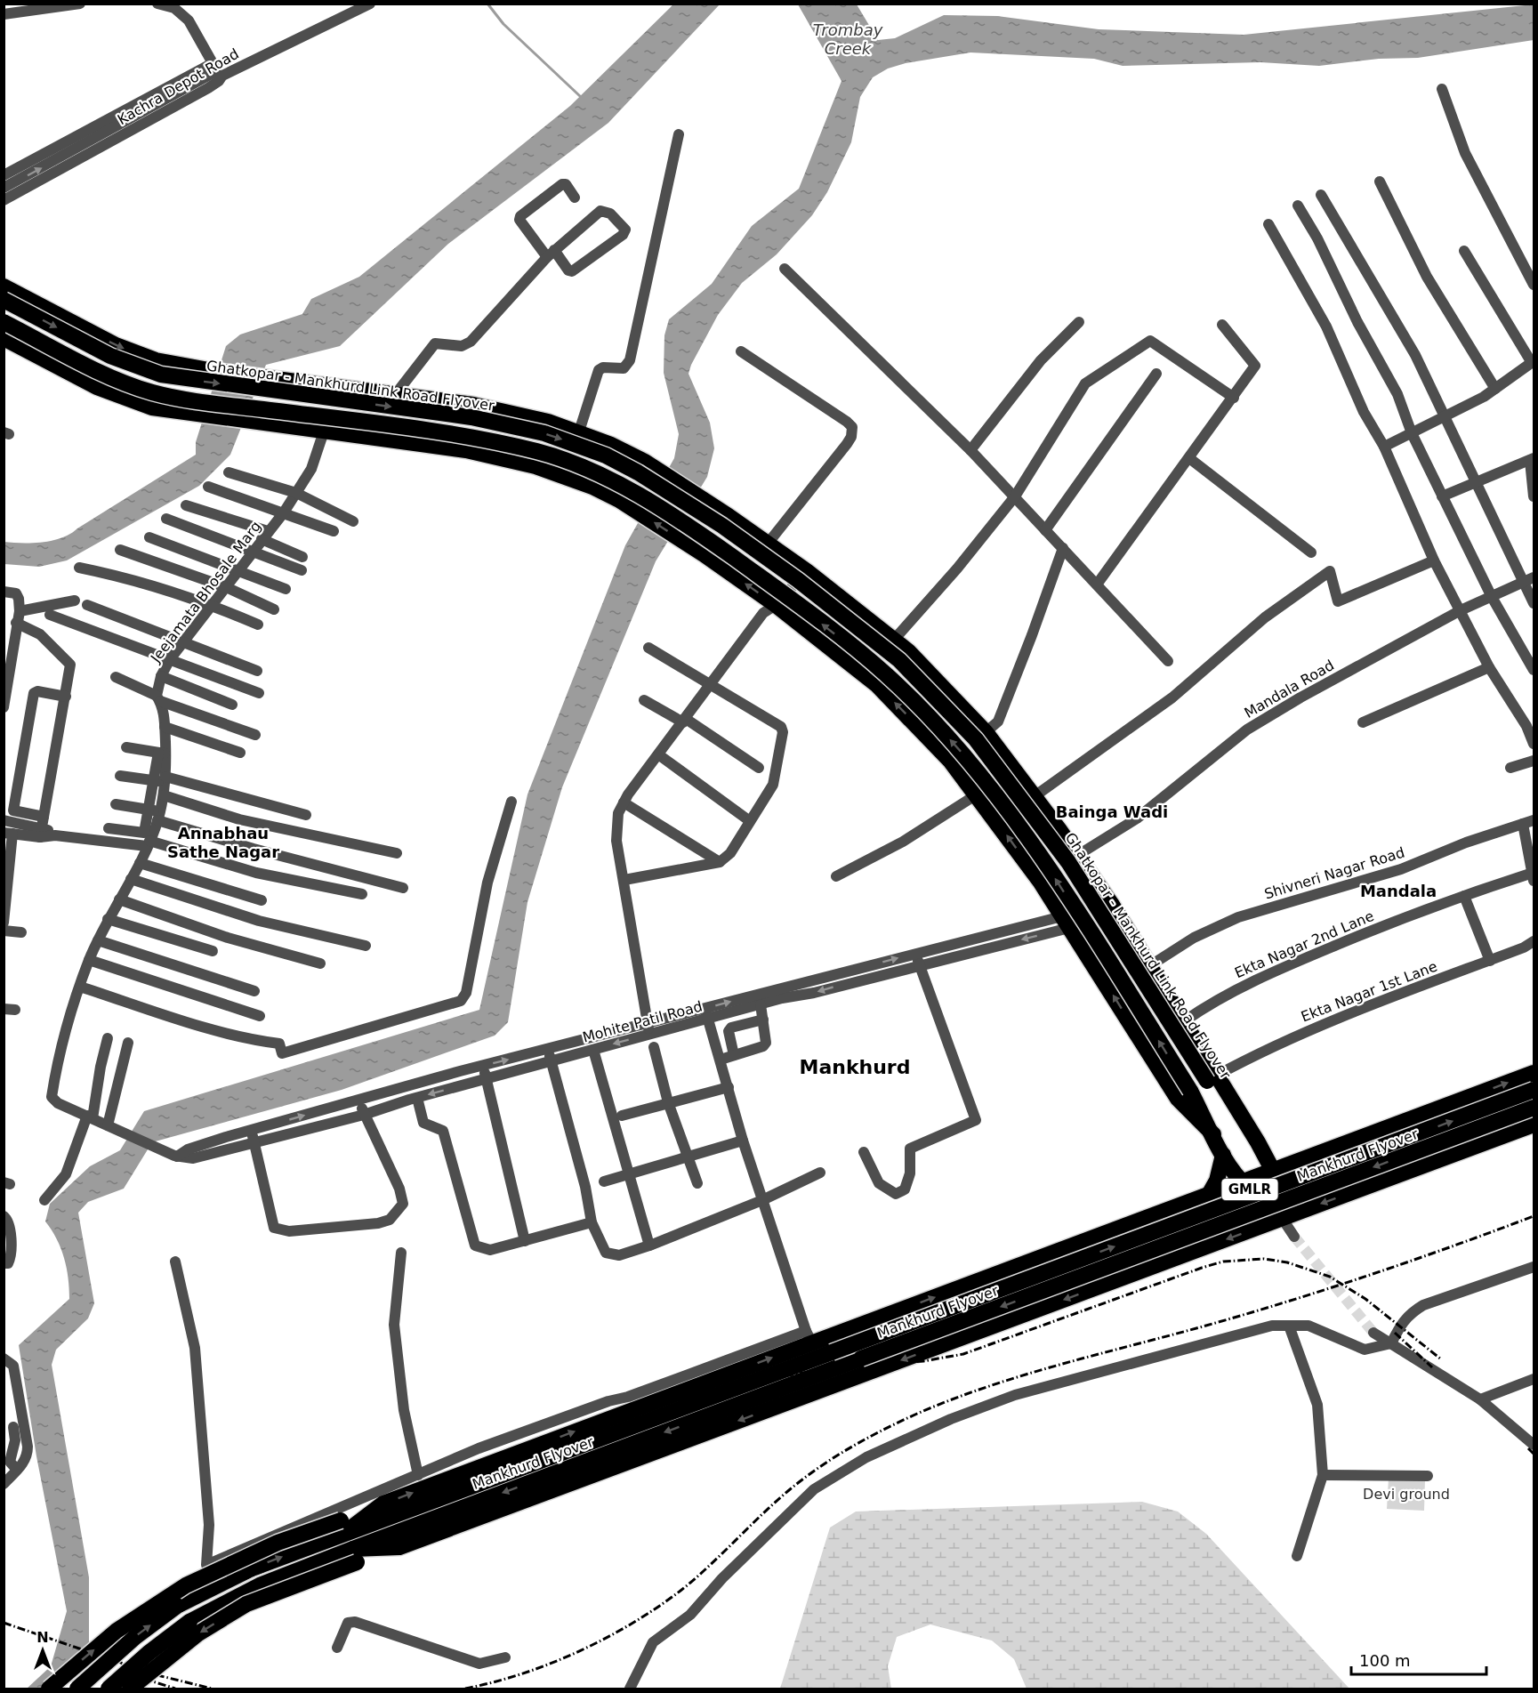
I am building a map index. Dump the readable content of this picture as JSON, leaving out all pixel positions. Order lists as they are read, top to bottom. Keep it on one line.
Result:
{"streets":{"highway":["Ghatkopar - Mankhurd Link Road Flyover","Mankhurd Flyover","GMLR"],"street":["Kachra Depot Road","Jeejamata Bhosale Marg","Mandala Road","Shivneri Nagar Road","Ekta Nagar 2nd Lane","Ekta Nagar 1st Lane","Mohite Patil Road"]},"crossings":[["Ghatkopar - Mankhurd Link Road Flyover","Ekta Nagar 1st Lane"],["Ghatkopar - Mankhurd Link Road Flyover","GMLR"],["Jeejamata Bhosale Marg","Mohite Patil Road"]],"districts":["Bainga Wadi","Annabhau Sathe Nagar","Mandala","Mankhurd"],"water":["Trombay Creek"],"parks":["Devi ground"],"scale_bar":"100 m","north":"top"}
